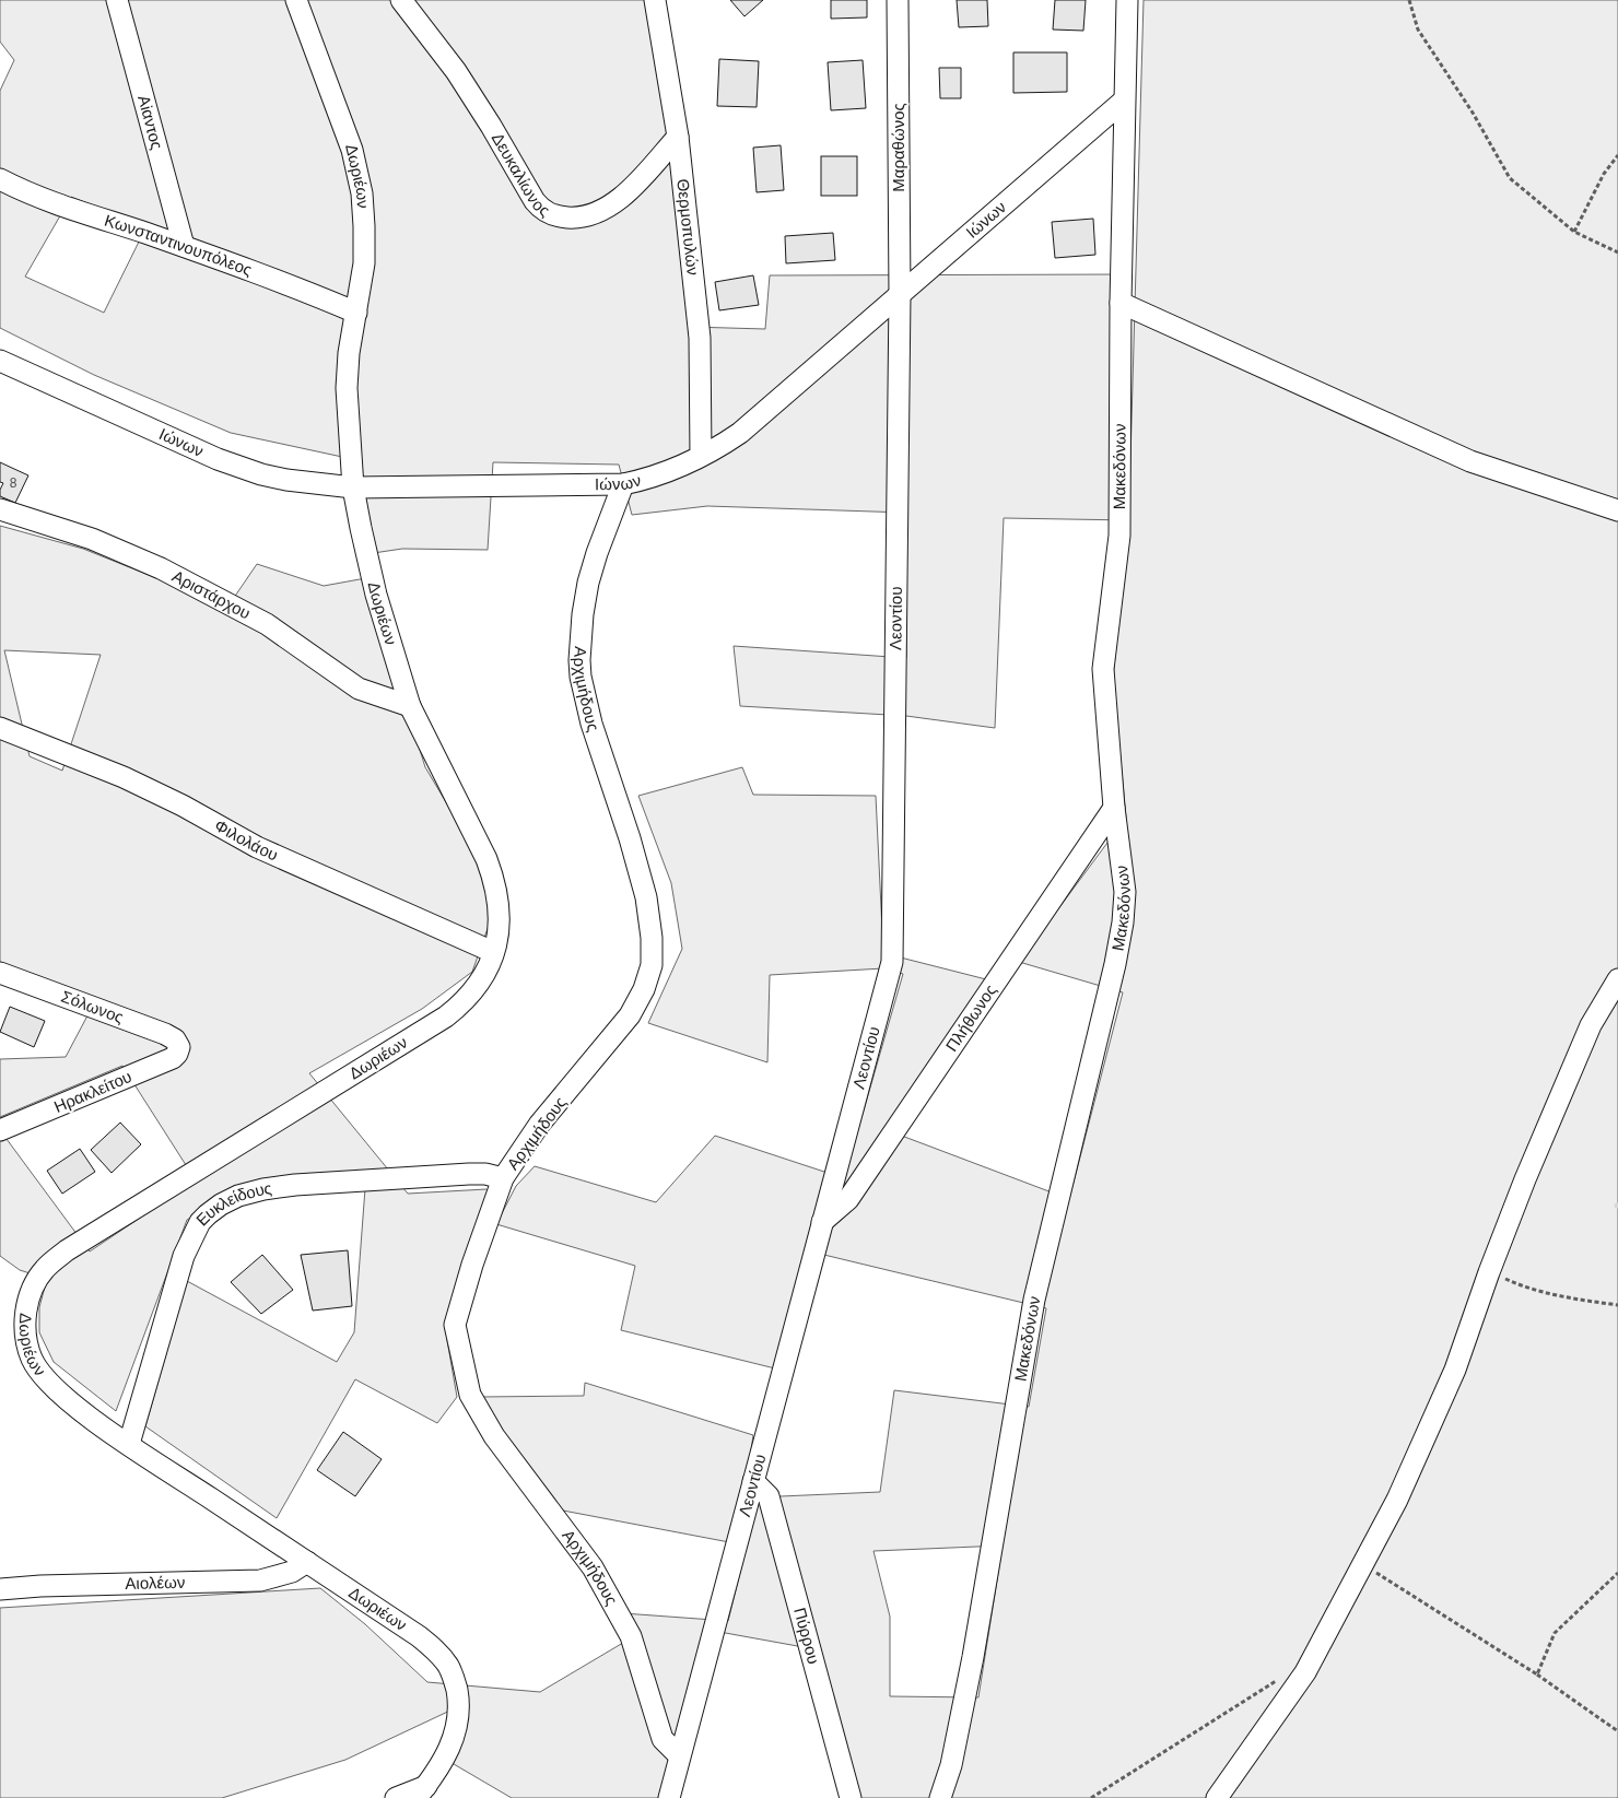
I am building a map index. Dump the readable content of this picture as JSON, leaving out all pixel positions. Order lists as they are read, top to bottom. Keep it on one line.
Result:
{"streets":{"street":["Aiαντος","Μαραθώνος","Δευκαλίωνος","Δωριέων","Ιώνων","Θερμοπυλών","Κωνσταντινουπόλεος","Μακεδόνων","Αριστάρχου","Λεοντίου","Αρχιμήδους","Φιλολάου","Σόλωνος","Πλήθωνος","Ηρακλείτου","Ευκλείδους","Αιολέων","Πύρρου"]},"crossings":[["Aiαντος","Κωνσταντινουπόλεος"],["Μαραθώνος","Ιώνων"],["Μαραθώνος","Λεοντίου"],["Δευκαλίωνος","Θερμοπυλών"],["Δωριέων","Ιώνων"],["Δωριέων","Κωνσταντινουπόλεος"],["Δωριέων","Αριστάρχου"],["Δωριέων","Φιλολάου"],["Δωριέων","Ευκλείδους"],["Δωριέων","Αιολέων"],["Ιώνων","Θερμοπυλών"],["Ιώνων","Μακεδόνων"],["Ιώνων","Λεοντίου"],["Ιώνων","Αρχιμήδους"],["Μακεδόνων","Πλήθωνος"],["Λεοντίου","Αρχιμήδους"],["Λεοντίου","Πλήθωνος"],["Λεοντίου","Πύρρου"],["Αρχιμήδους","Ευκλείδους"],["Σόλωνος","Ηρακλείτου"]],"house_numbers":["8"]}
